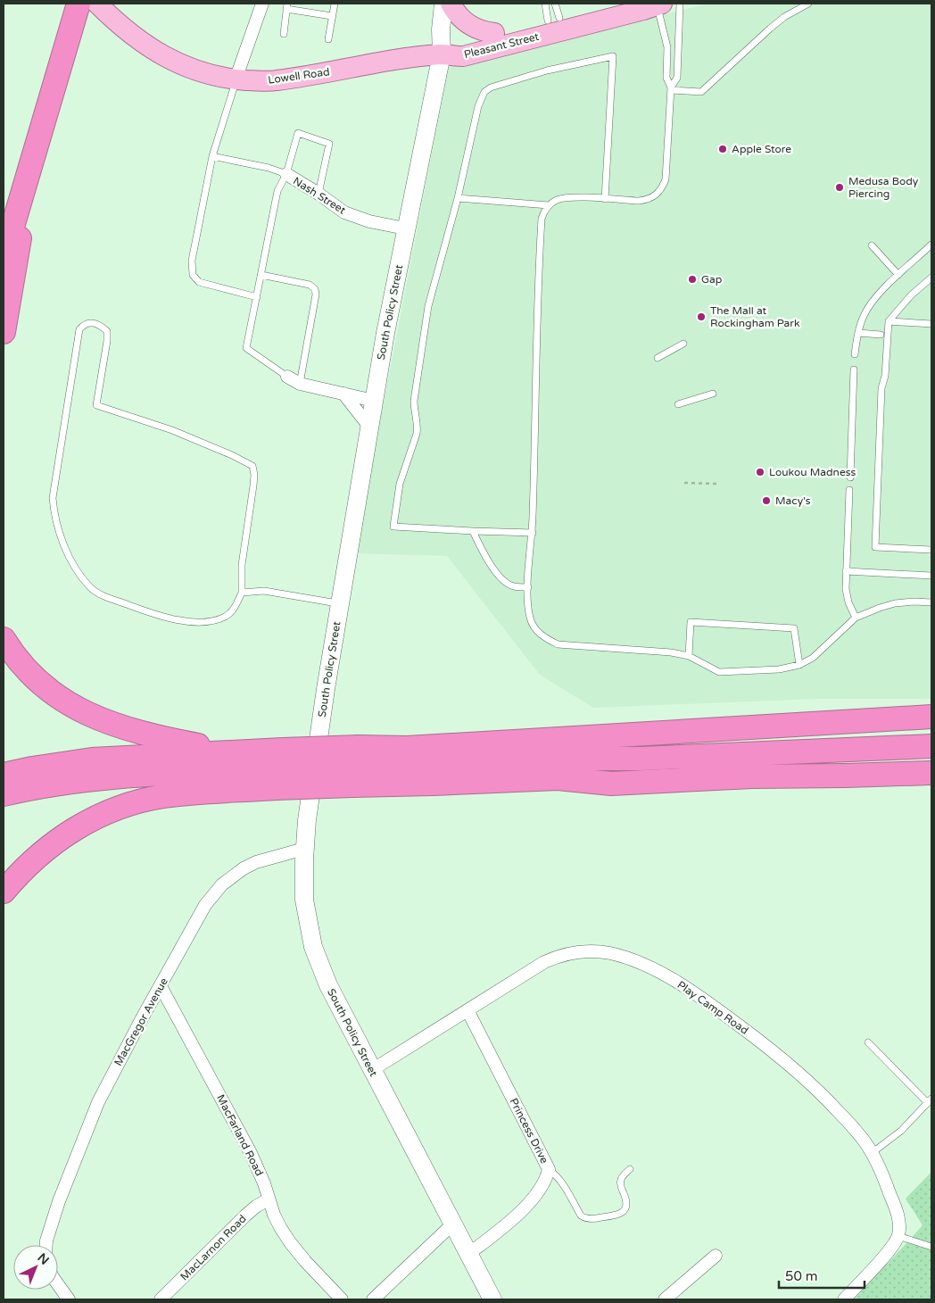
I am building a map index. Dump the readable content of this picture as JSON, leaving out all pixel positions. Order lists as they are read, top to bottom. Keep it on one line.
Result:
{"streets":{"main road":["Pleasant Street","Lowell Road"],"street":["Nash Street","South Policy Street","Play Camp Road","MacGregor Avenue","Princess Drive","MacFarland Road","MacLarnon Road"]},"crossings":[["Pleasant Street","Lowell Road"],["Pleasant Street","South Policy Street"],["Lowell Road","South Policy Street"],["Nash Street","South Policy Street"],["South Policy Street","Play Camp Road"],["South Policy Street","MacGregor Avenue"],["South Policy Street","Princess Drive"],["Play Camp Road","Princess Drive"],["MacGregor Avenue","MacFarland Road"],["MacFarland Road","MacLarnon Road"]],"places":["Apple Store","Medusa Body Piercing","Gap","The Mall at Rockingham Park","Loukou Madness","Macy's"],"scale_bar":"50 m","north":"top right"}
